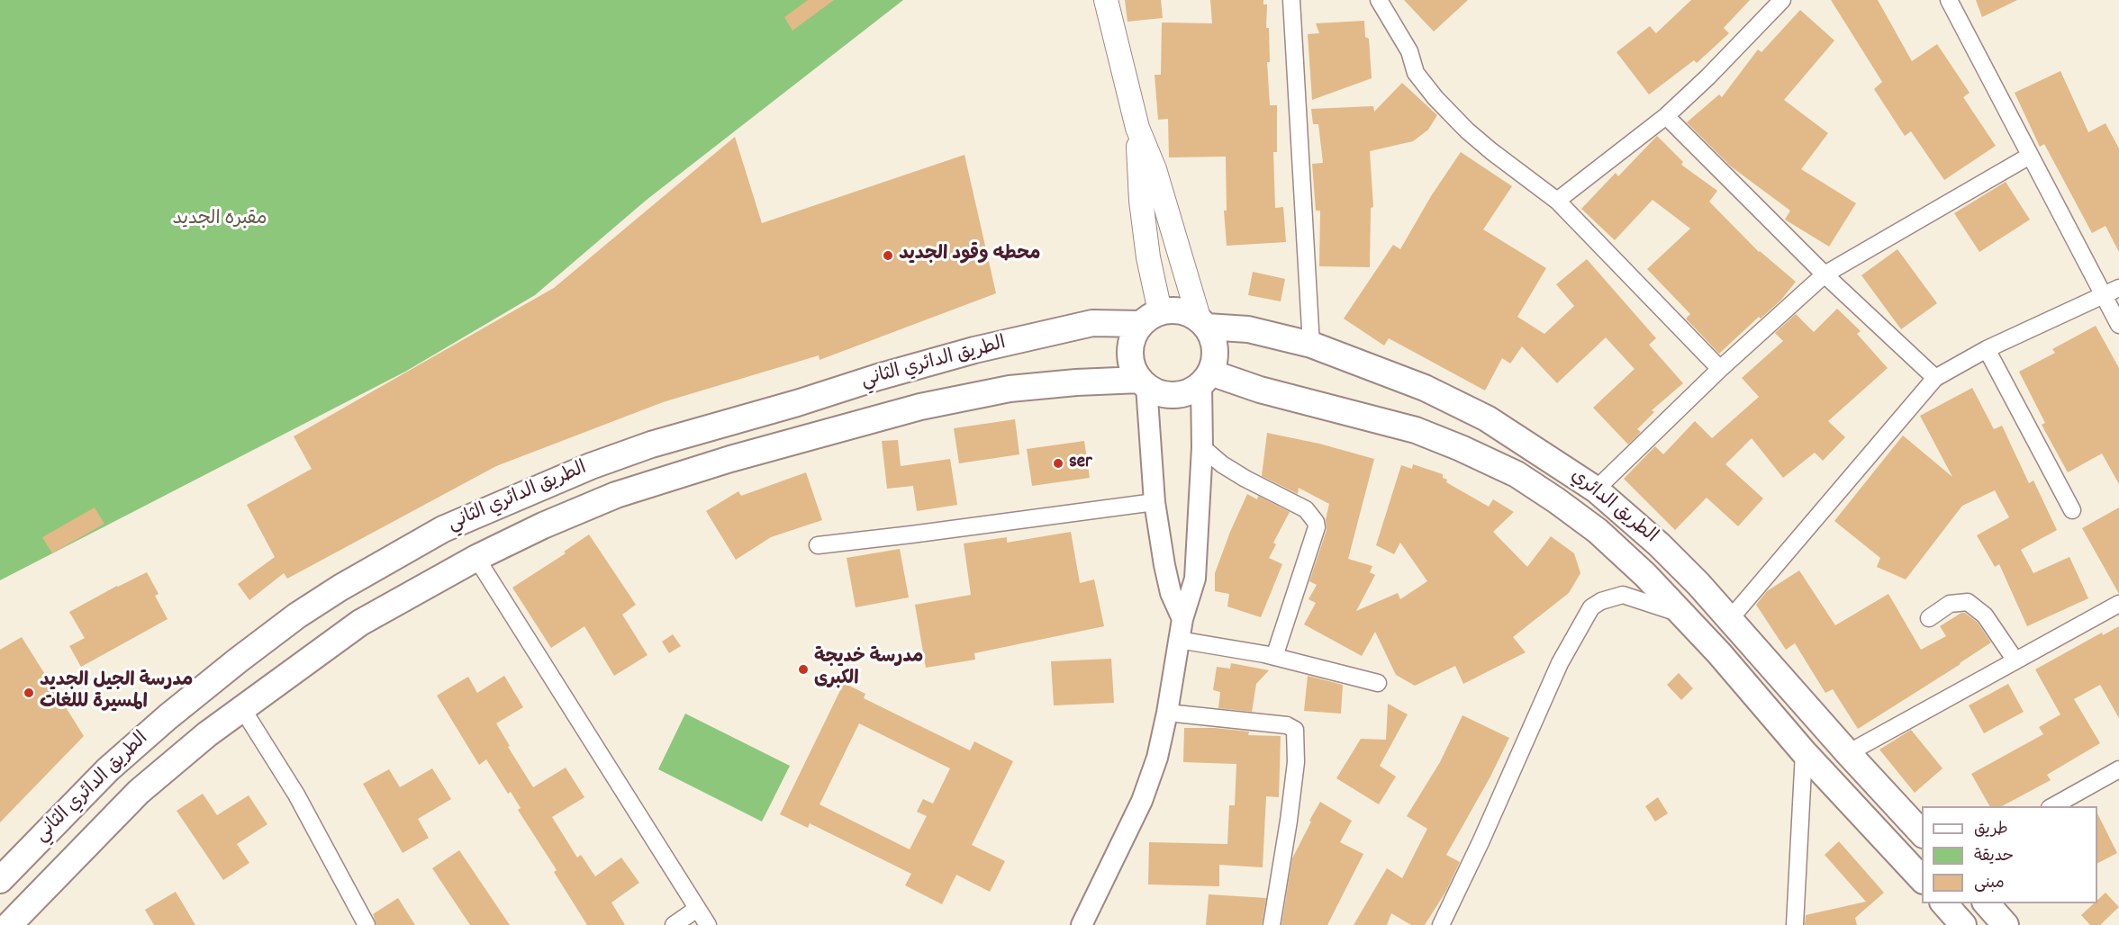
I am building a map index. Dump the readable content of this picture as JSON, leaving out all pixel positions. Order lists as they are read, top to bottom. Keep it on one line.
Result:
{"streets":{"main road":["الطريق الدائري الثاني","الطريق الدائري"]},"crossings":[["الطريق الدائري الثاني","الطريق الدائري"]],"parks":["مقبره الجديد"],"places":["محطه وقود الجديد","ser","مدرسة خديجة الكبرى","مدرسة الجيل الجديد المسيرة لللغات"],"legend":["طريق","حديقة","مبنى"]}
